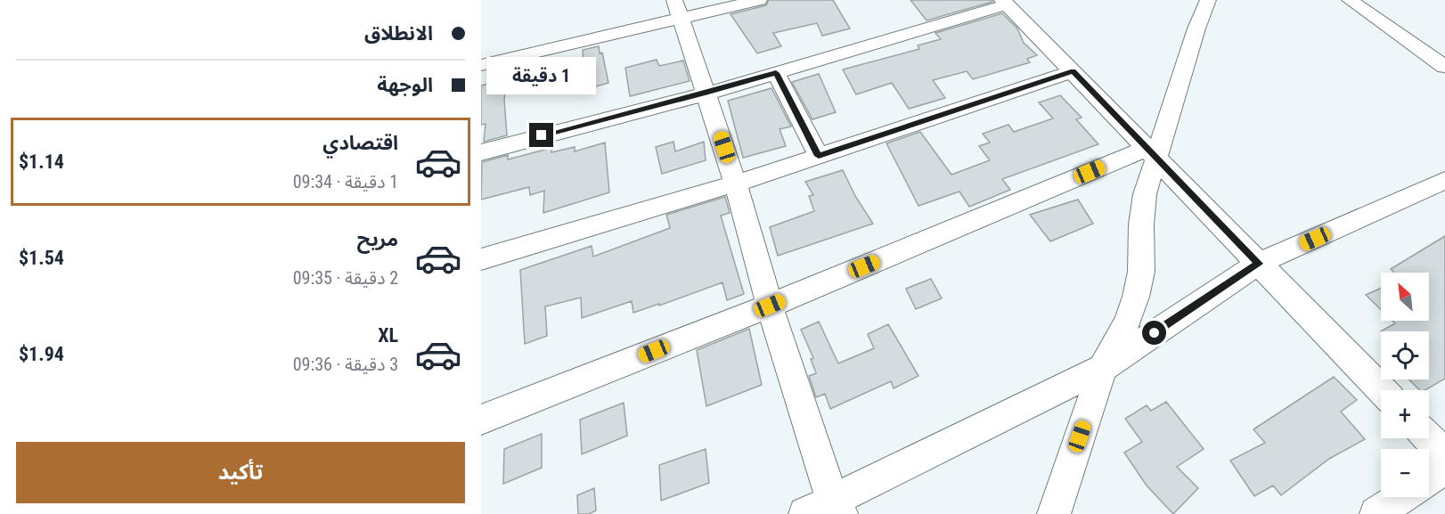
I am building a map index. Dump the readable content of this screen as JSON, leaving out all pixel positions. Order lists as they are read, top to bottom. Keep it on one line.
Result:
{"north":"top left","page":{"banner":["الانطلاق","الوجهة"],"bubble":"1 دقيقة","list":[{"name":"اقتصادي","note":"1 دقيقة · 09:34","value":"$1.14"},{"name":"مريح","note":"2 دقيقة · 09:35","value":"$1.54"},{"name":"XL","note":"3 دقيقة · 09:36","value":"$1.94"}],"map_buttons":["+","−"],"buttons":"تأكيد"}}
